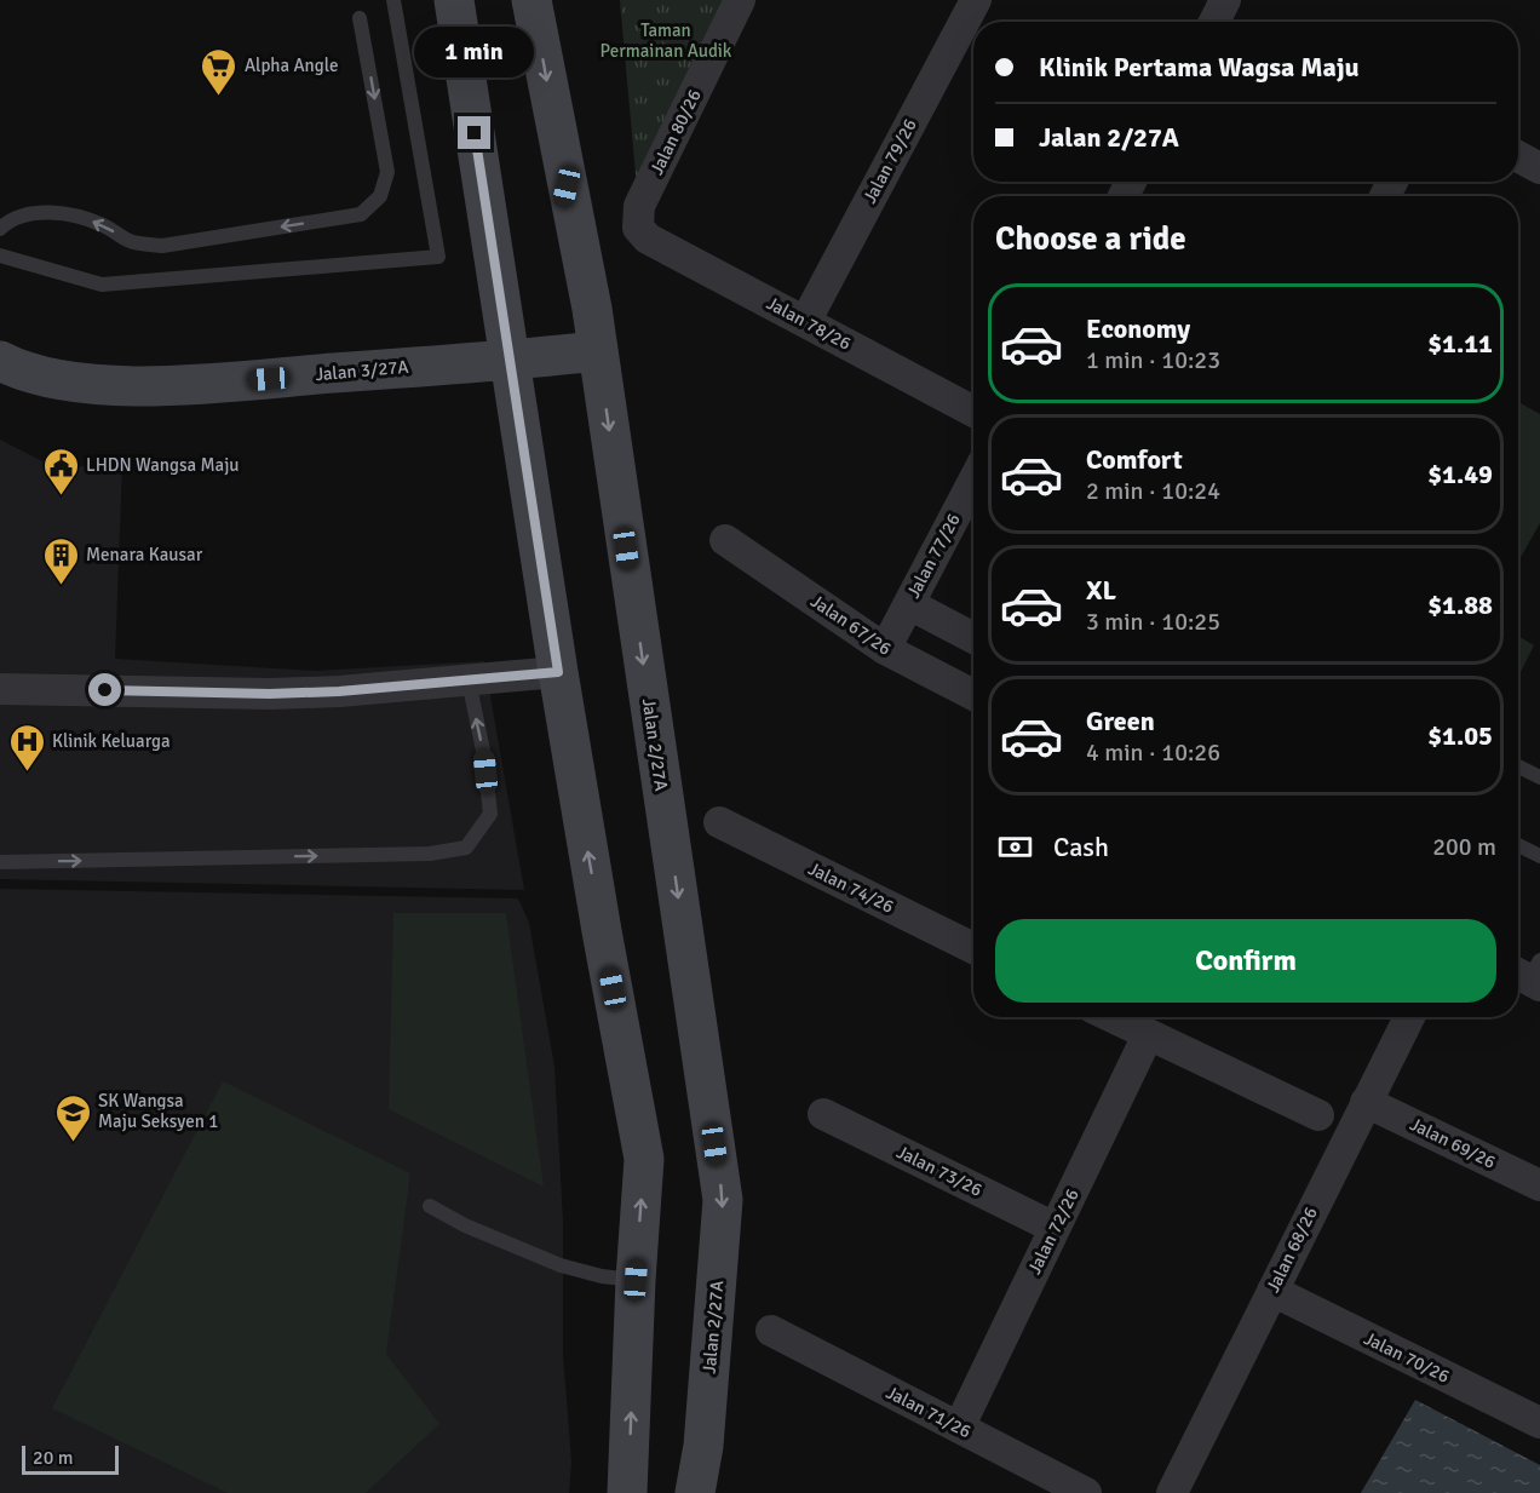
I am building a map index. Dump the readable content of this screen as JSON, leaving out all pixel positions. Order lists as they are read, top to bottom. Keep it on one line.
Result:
{"streets":{"main road":["Jalan 3/27A","Jalan 2/27A"],"street":["Jalan 80/26","Jalan 79/26","Jalan 78/26","Jalan 77/26","Jalan 67/26","Jalan 74/26","Jalan 69/26","Jalan 73/26","Jalan 72/26","Jalan 68/26","Jalan 70/26","Jalan 71/26"]},"crossings":[["Jalan 80/26","Jalan 78/26"],["Jalan 79/26","Jalan 78/26"],["Jalan 3/27A","Jalan 2/27A"],["Jalan 77/26","Jalan 67/26"],["Jalan 69/26","Jalan 68/26"],["Jalan 73/26","Jalan 72/26"],["Jalan 72/26","Jalan 71/26"],["Jalan 68/26","Jalan 70/26"]],"parks":["Taman Permainan Audik"],"places":{"supermarket":["Alpha Angle"],"public building":["LHDN Wangsa Maju"],"building":["Menara Kausar"],"hospital":["Klinik Keluarga"],"school or university":["SK Wangsa Maju Seksyen 1"]},"scale_bar":"20 m","page":{"banner":["Klinik Pertama Wagsa Maju","Jalan 2/27A"],"bubble":"1 min","heading":"Choose a ride","list":[{"name":"Economy","note":"1 min · 10:23","value":"$1.11"},{"name":"Comfort","note":"2 min · 10:24","value":"$1.49"},{"name":"XL","note":"3 min · 10:25","value":"$1.88"},{"name":"Green","note":"4 min · 10:26","value":"$1.05"}],"pay":["Cash","200 m"],"buttons":"Confirm","scale":"20 m"}}
